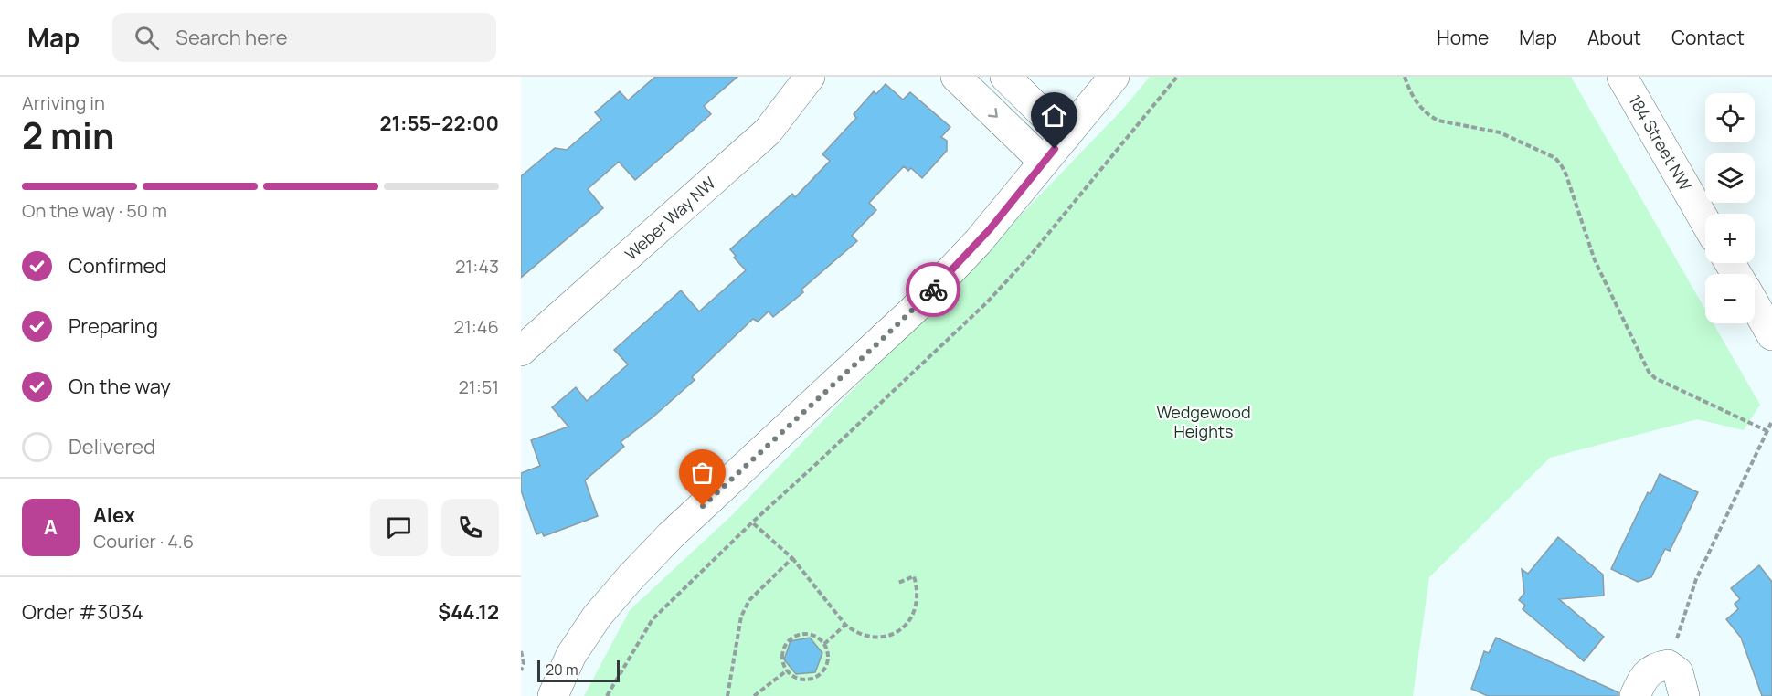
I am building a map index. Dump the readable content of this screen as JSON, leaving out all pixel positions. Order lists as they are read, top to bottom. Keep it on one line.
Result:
{"streets":{"street":["184 Street NW","Weber Way NW"]},"parks":["Wedgewood Heights"],"scale_bar":"20 m","page":{"header":"Map","search":"Search here","nav":["Home","Map","About","Contact"],"heading":["2 min","Arriving in","21:55–22:00"],"panel":["Alex","Courier · 4.6","Order #3034","$44.12"],"map_buttons":["+","−"],"bar":"On the way · 50 m","list":[["Confirmed","21:43"],["Preparing","21:46"],["On the way","21:51"],"Delivered"],"round":"A","scale":"20 m"}}
